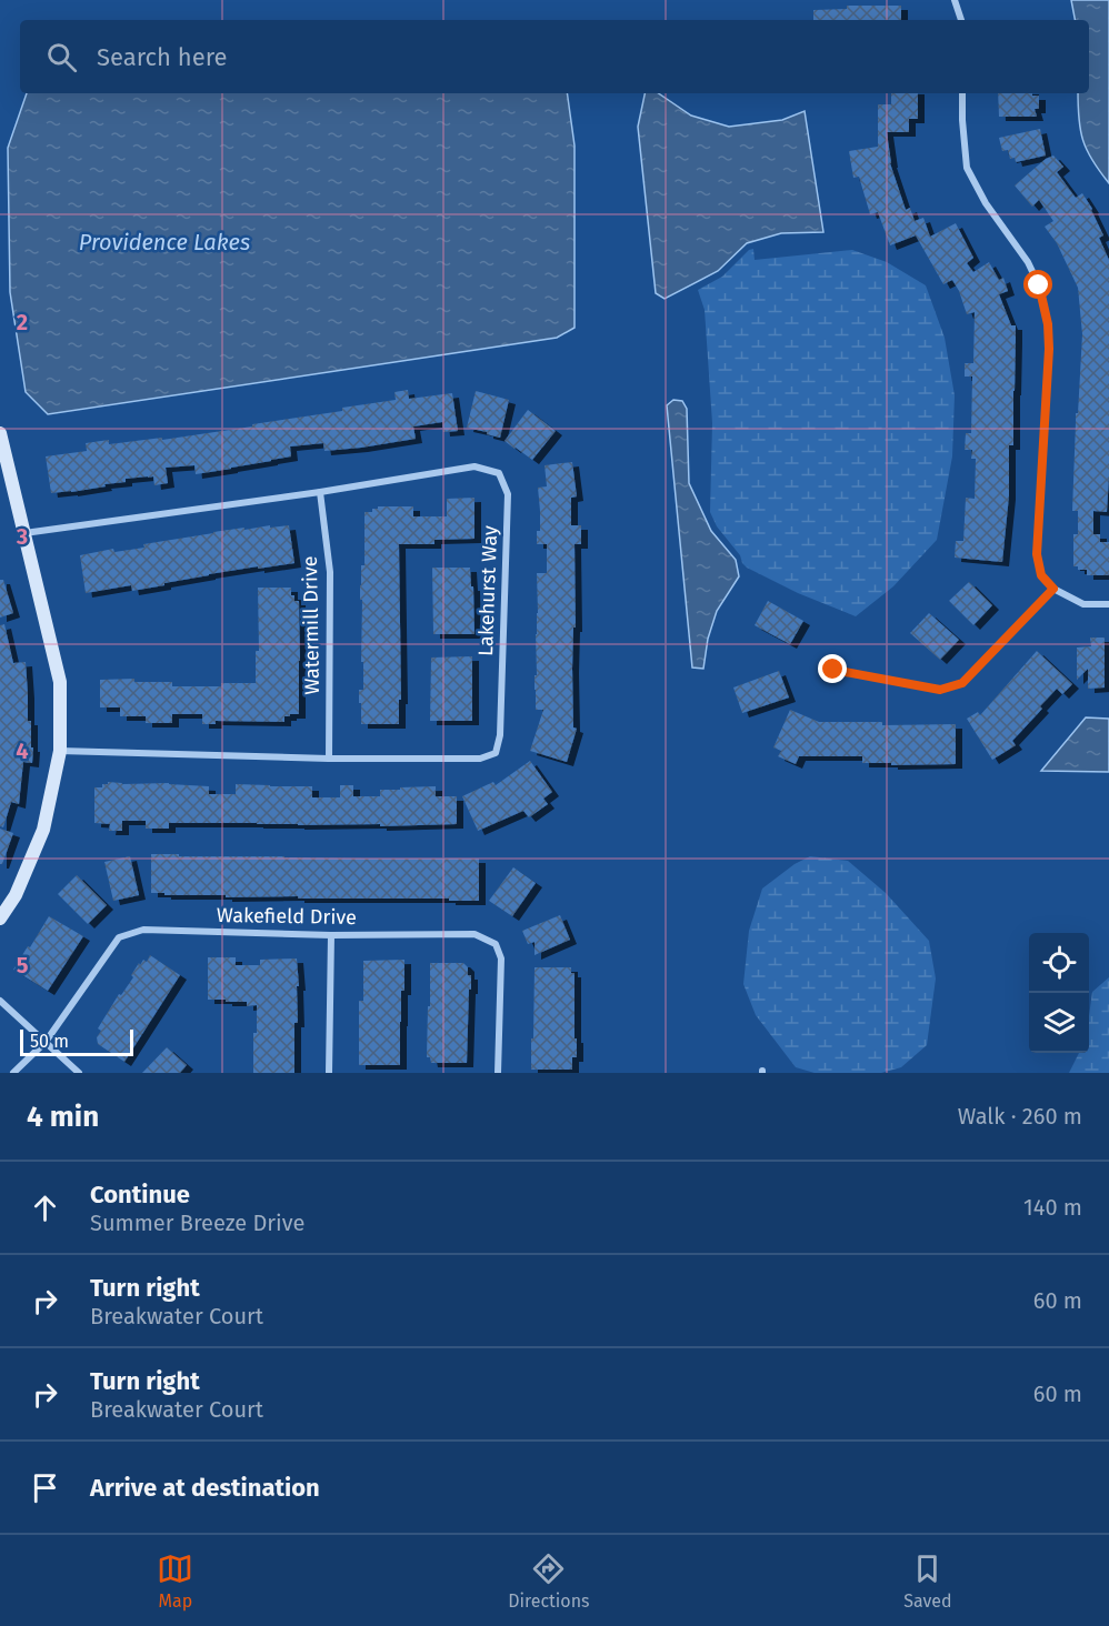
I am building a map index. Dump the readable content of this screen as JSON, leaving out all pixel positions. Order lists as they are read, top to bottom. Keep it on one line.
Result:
{"streets":{"street":["Lakehurst Way","Watermill Drive","Wakefield Drive"]},"crossings":[["Lakehurst Way","Watermill Drive"]],"water":["Providence Lakes"],"scale_bar":"50 m","page":{"search":"Search here","scale":"50 m","heading":["4 min","Walk · 260 m"],"list":[["Continue","Summer Breeze Drive","140 m"],["Turn right","Breakwater Court","60 m"],["Turn right","Breakwater Court","60 m"],"Arrive at destination"],"nav":["Map","Directions","Saved"]},"grid":{"rows":["2","3","4","5"]}}
